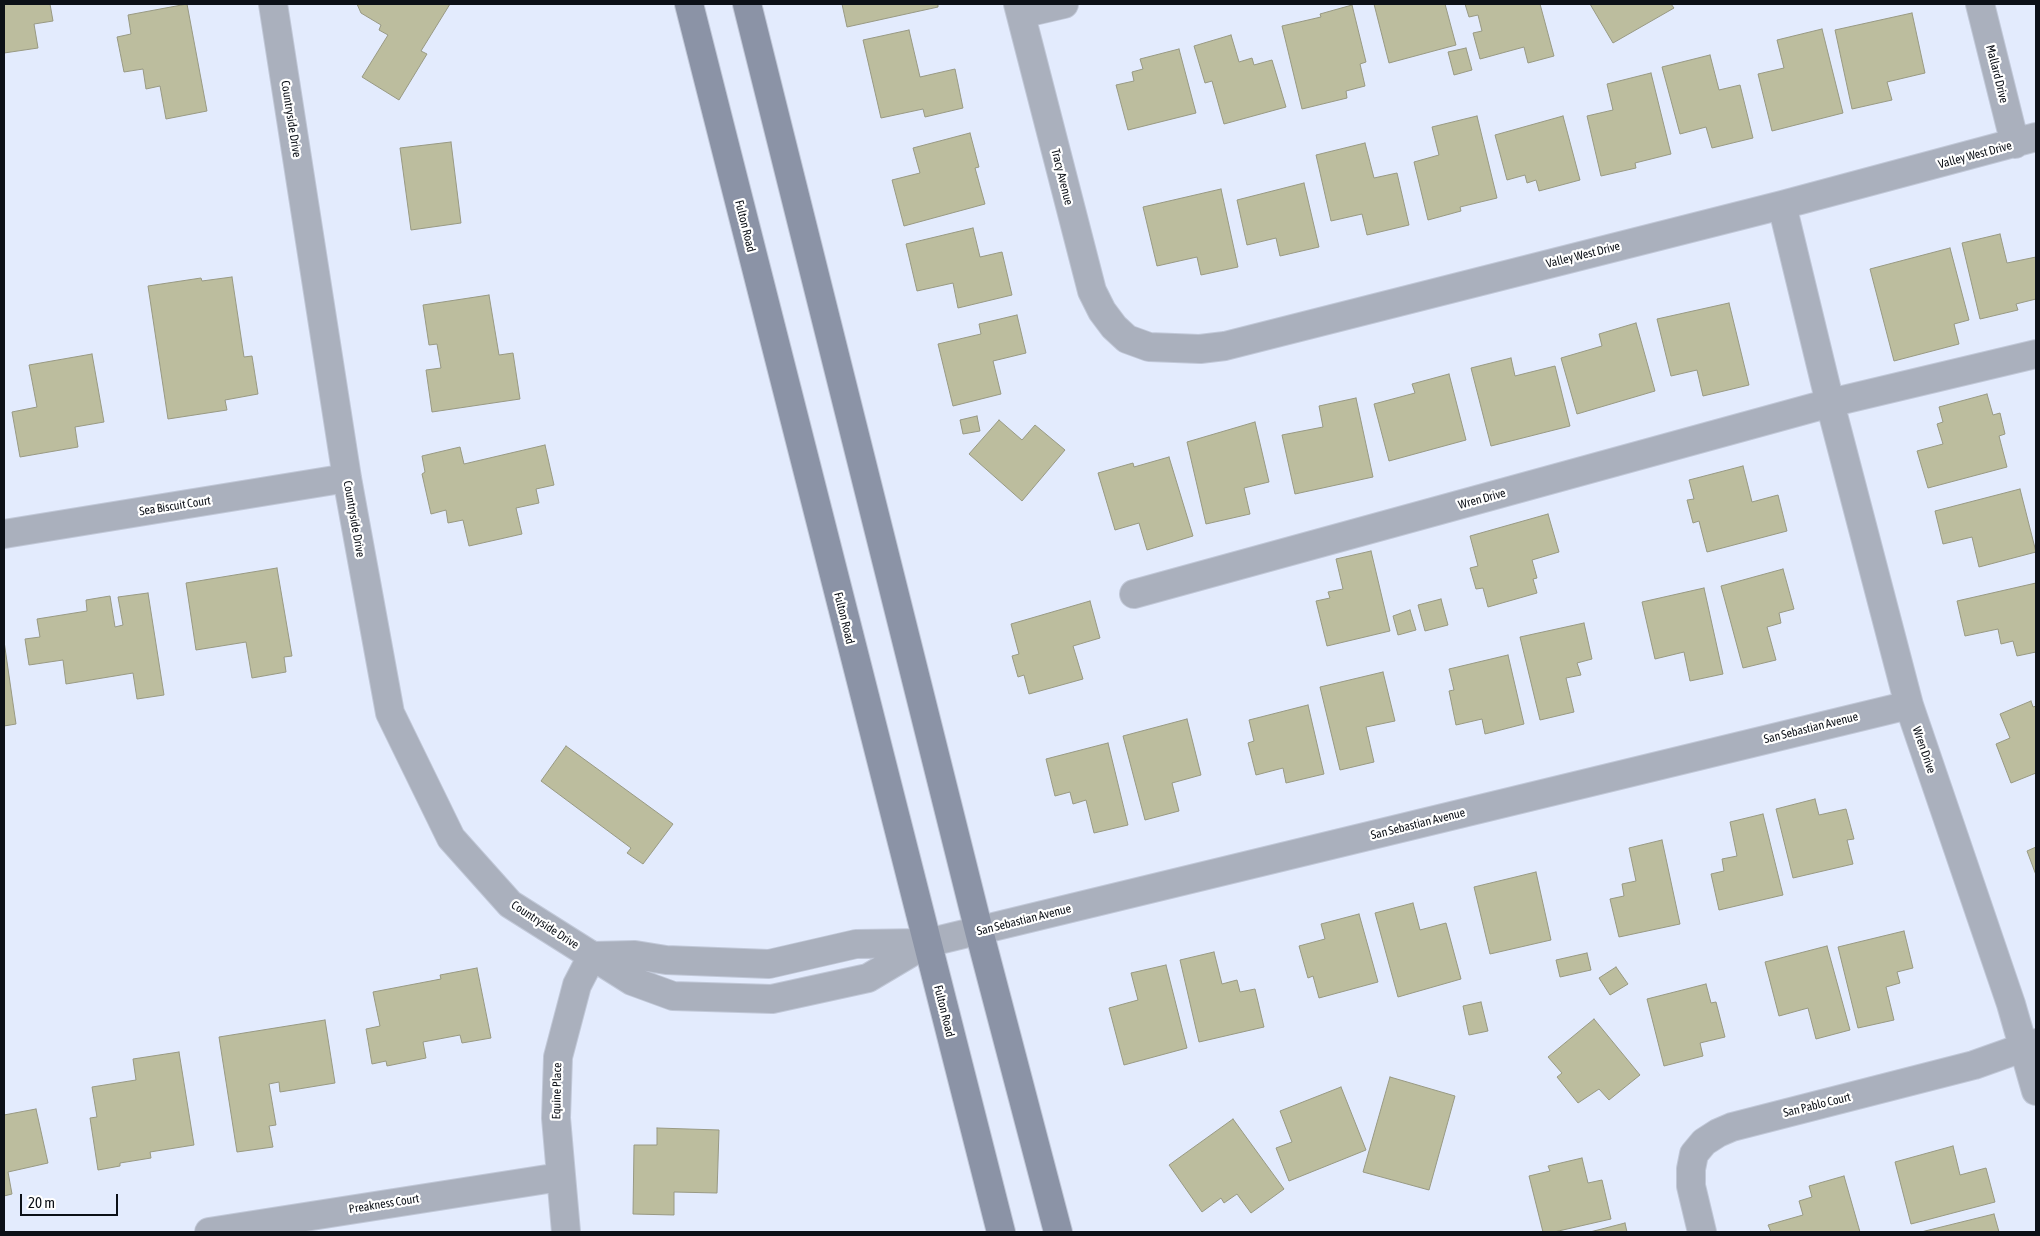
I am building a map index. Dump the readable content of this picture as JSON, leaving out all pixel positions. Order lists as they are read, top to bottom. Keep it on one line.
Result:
{"streets":{"main road":["Fulton Road"],"street":["Mallard Drive","Countryside Drive","Valley West Drive","Tracy Avenue","Wren Drive","Sea Biscuit Court","San Sebastian Avenue","Equine Place","San Pablo Court","Preakness Court"]},"crossings":[["Mallard Drive","Valley West Drive"],["Countryside Drive","Fulton Road"],["Countryside Drive","Sea Biscuit Court"],["Countryside Drive","San Sebastian Avenue"],["Countryside Drive","Equine Place"],["Valley West Drive","Tracy Avenue"],["Valley West Drive","Wren Drive"],["Fulton Road","San Sebastian Avenue"],["Wren Drive","San Sebastian Avenue"],["Wren Drive","San Pablo Court"],["Equine Place","Preakness Court"]],"scale_bar":"20 m"}
